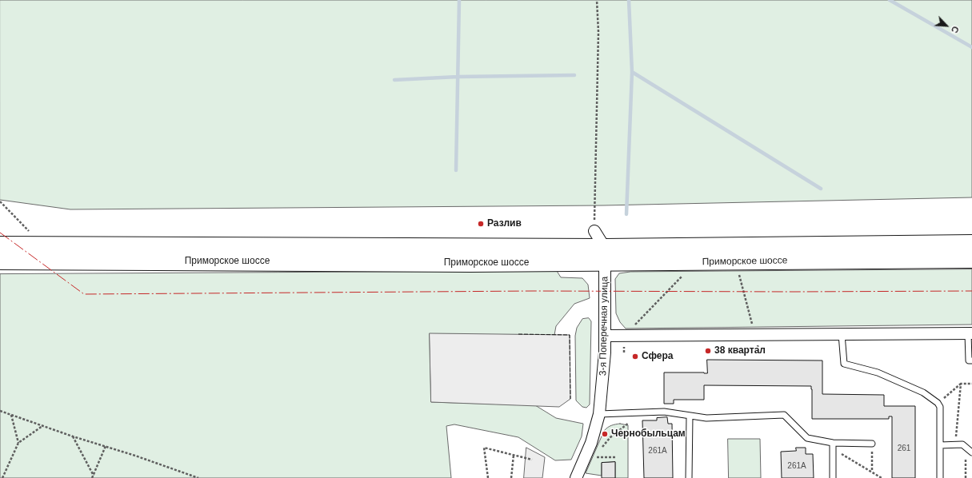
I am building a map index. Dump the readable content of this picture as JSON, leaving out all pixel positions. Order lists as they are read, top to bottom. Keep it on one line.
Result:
{"streets":{"highway":["Приморское шоссе"],"street":["3-я Поперечная улица"]},"crossings":[["Приморское шоссе","3-я Поперечная улица"]],"places":["Разлив","38 квартал","Сфера","Чернобыльцам"],"house_numbers":["261","261А","261А"],"north":"bottom right"}
